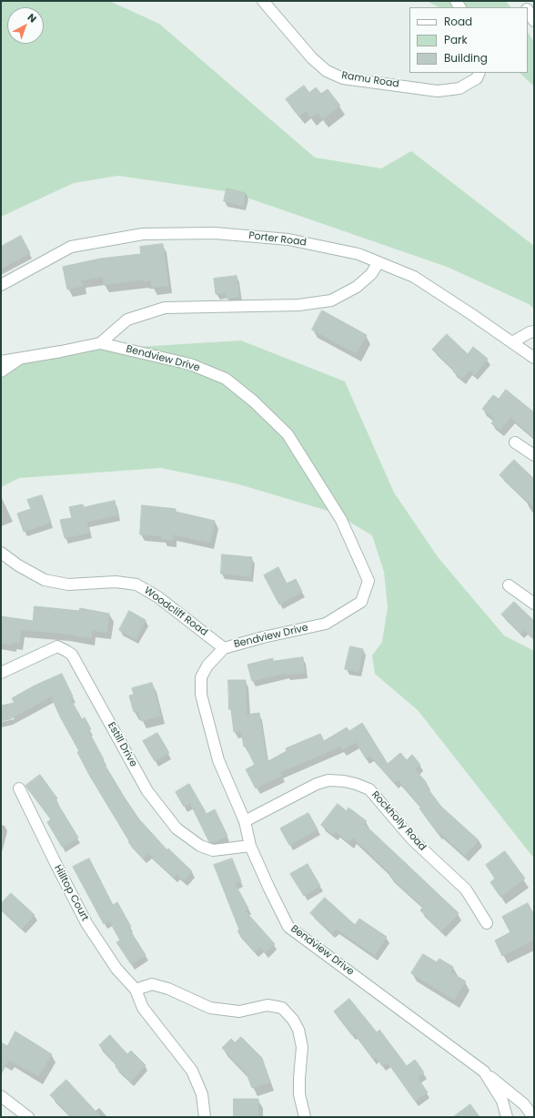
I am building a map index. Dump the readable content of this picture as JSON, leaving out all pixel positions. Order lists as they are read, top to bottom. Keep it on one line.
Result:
{"streets":{"street":["Ramu Road","Porter Road","Bendview Drive","Woodcliff Road","Estill Drive","Rockholly Road","Hilltop Court"]},"crossings":[["Bendview Drive","Woodcliff Road"],["Bendview Drive","Estill Drive"],["Bendview Drive","Rockholly Road"]],"legend":["Road","Park","Building"],"north":"top right"}
